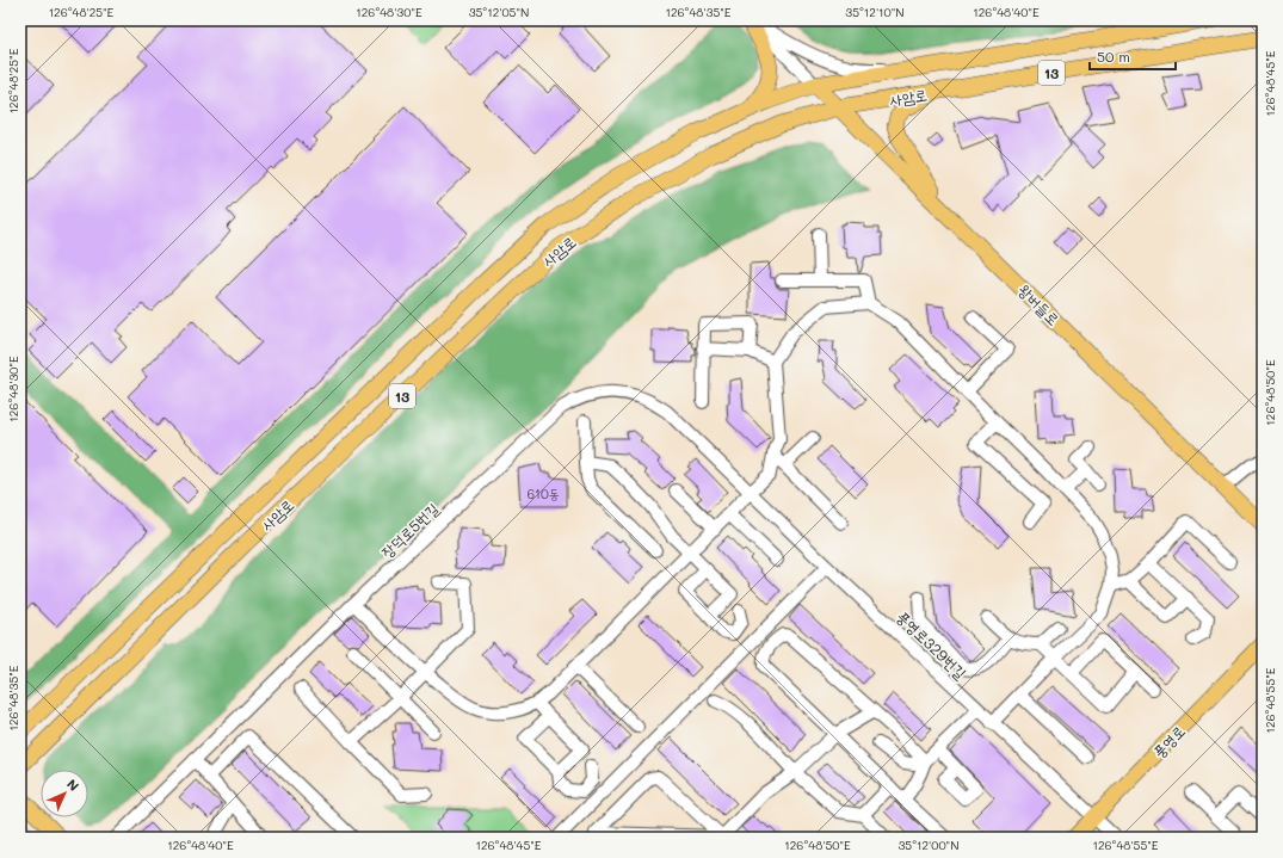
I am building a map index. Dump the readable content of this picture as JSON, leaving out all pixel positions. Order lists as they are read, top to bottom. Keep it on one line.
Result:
{"streets":{"main road":["13","사암로","왕버들로","풍영로"],"street":["장덕로5번길","풍영로329번길"]},"crossings":[["사암로","왕버들로"],["장덕로5번길","풍영로329번길"],["풍영로329번길","풍영로"]],"house_numbers":["610동"],"scale_bar":"50 m","north":"top right","coordinates":["126°48'25\"E","126°48'30\"E","35°12'05\"N","126°48'35\"E","35°12'10\"N","126°48'40\"E","126°48'45\"E","126°48'50\"E","126°48'55\"E","35°12'00\"N"]}
